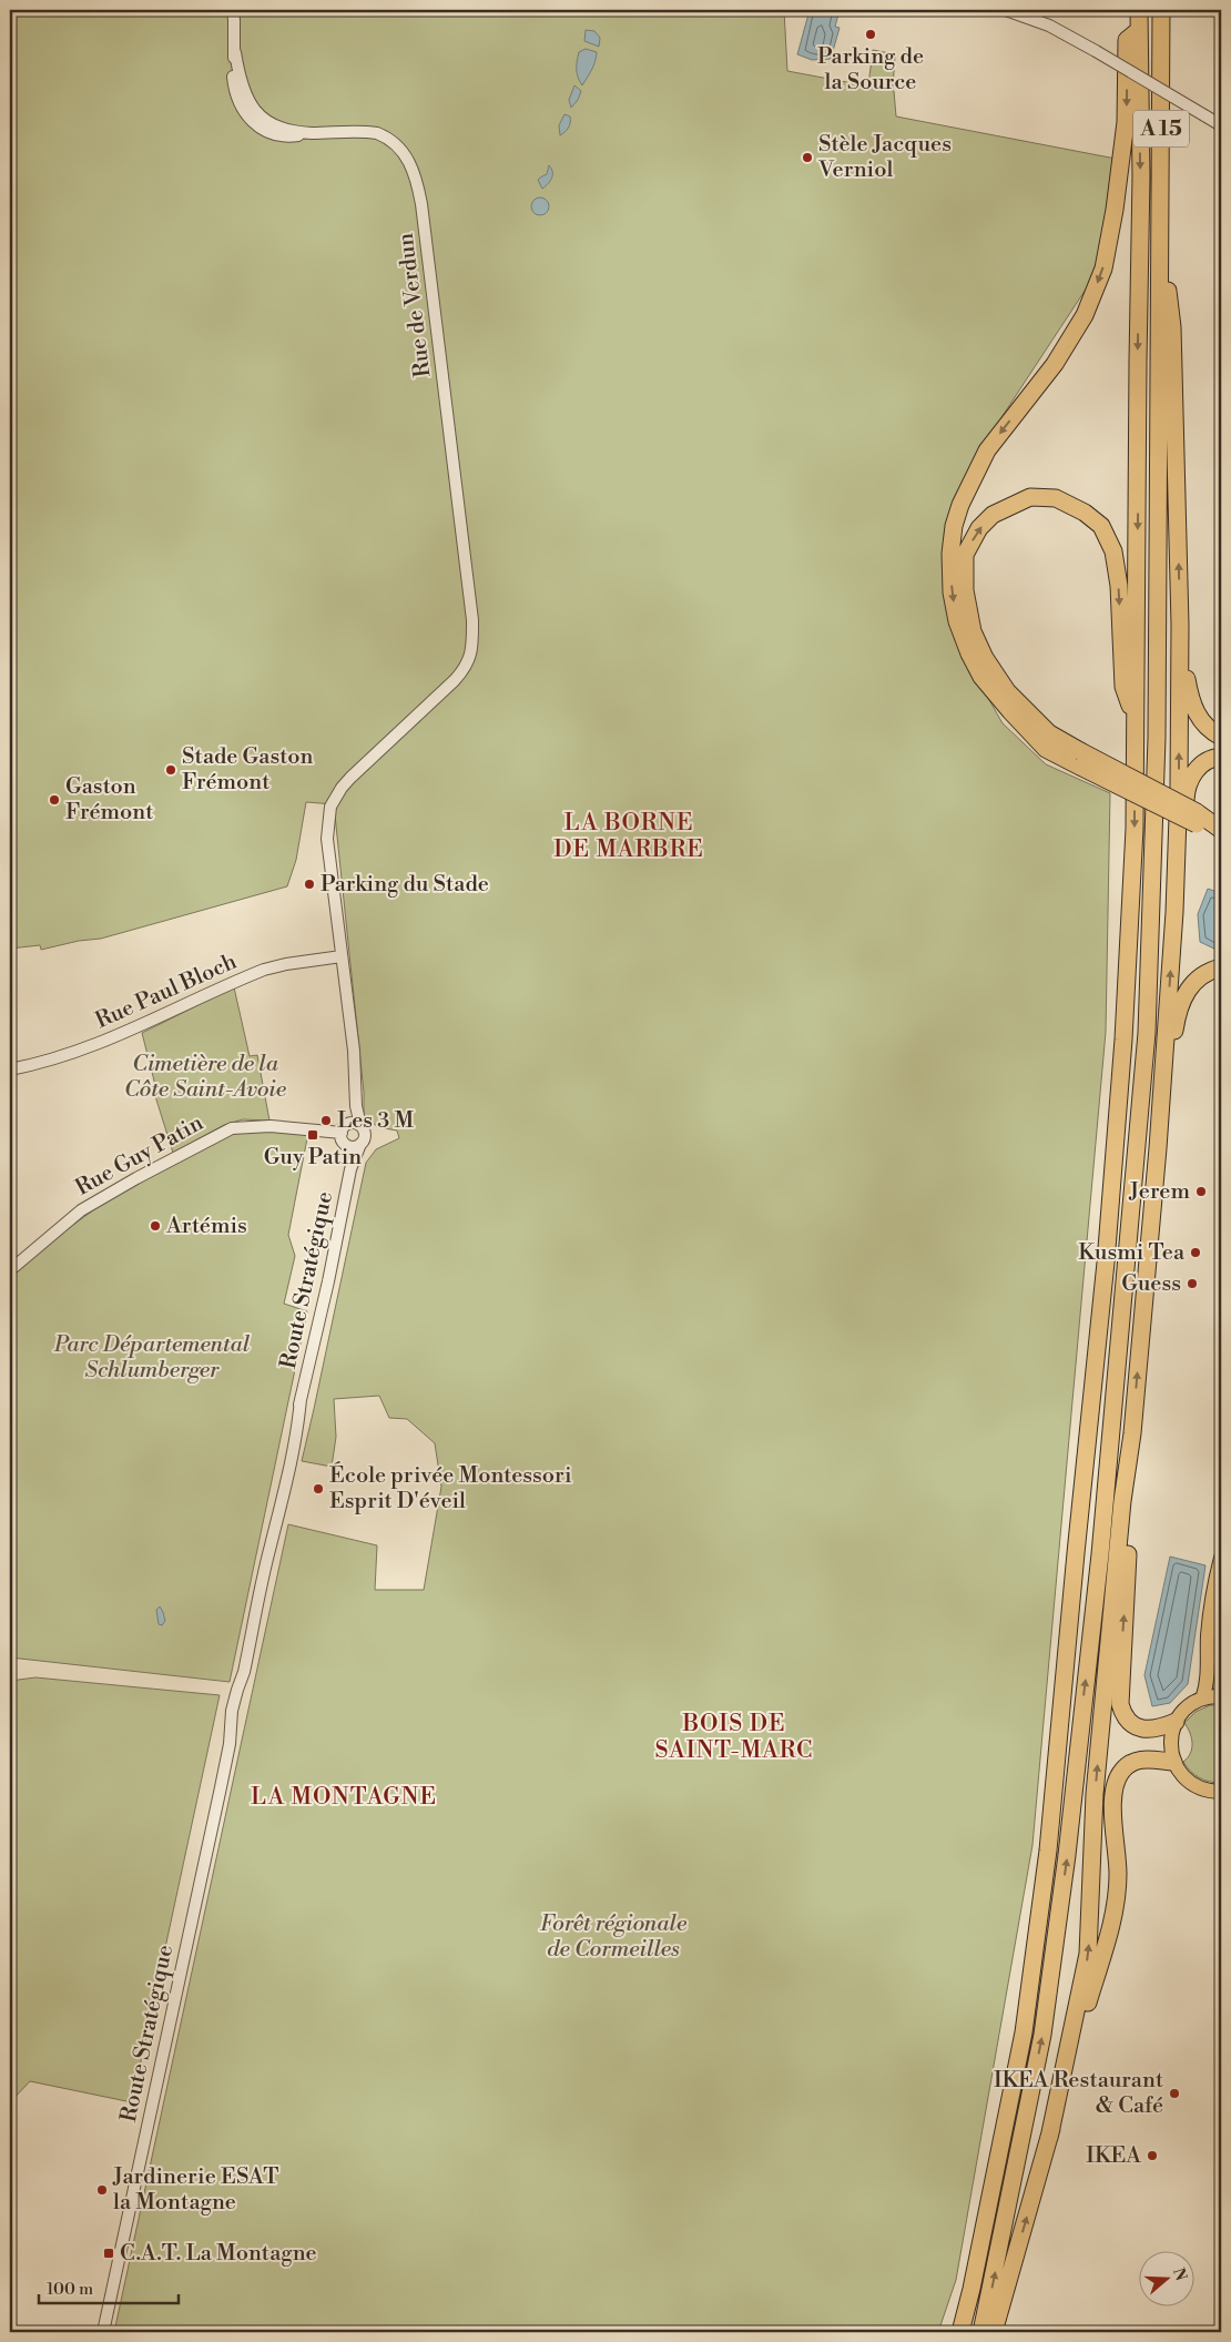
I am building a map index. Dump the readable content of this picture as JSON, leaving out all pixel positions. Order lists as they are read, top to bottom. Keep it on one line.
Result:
{"streets":{"highway":["A 15"],"street":["Rue de Verdun","Rue Paul Bloch","Rue Guy Patin","Route Stratégique"]},"crossings":[["Rue de Verdun","Route Stratégique"],["Rue Paul Bloch","Route Stratégique"],["Rue Guy Patin","Route Stratégique"]],"districts":["LA BORNE DE MARBRE","BOIS DE SAINT-MARC","LA MONTAGNE"],"parks":["Cimetière de la Côte Saint-Avoie","Parc Départemental Schlumberger","Forêt régionale de Cormeilles"],"places":{"other":["Parking de la Source","Stèle Jacques Verniol","Stade Gaston Frémont","Gaston Frémont","Parking du Stade","Les 3 M","Jerem","Artémis","Kusmi Tea","Guess","École privée Montessori Esprit D'éveil","IKEA Restaurant & Café","IKEA","Jardinerie ESAT la Montagne"],"transit":["Guy Patin","C.A.T. La Montagne"]},"scale_bar":"100 m","north":"right"}
